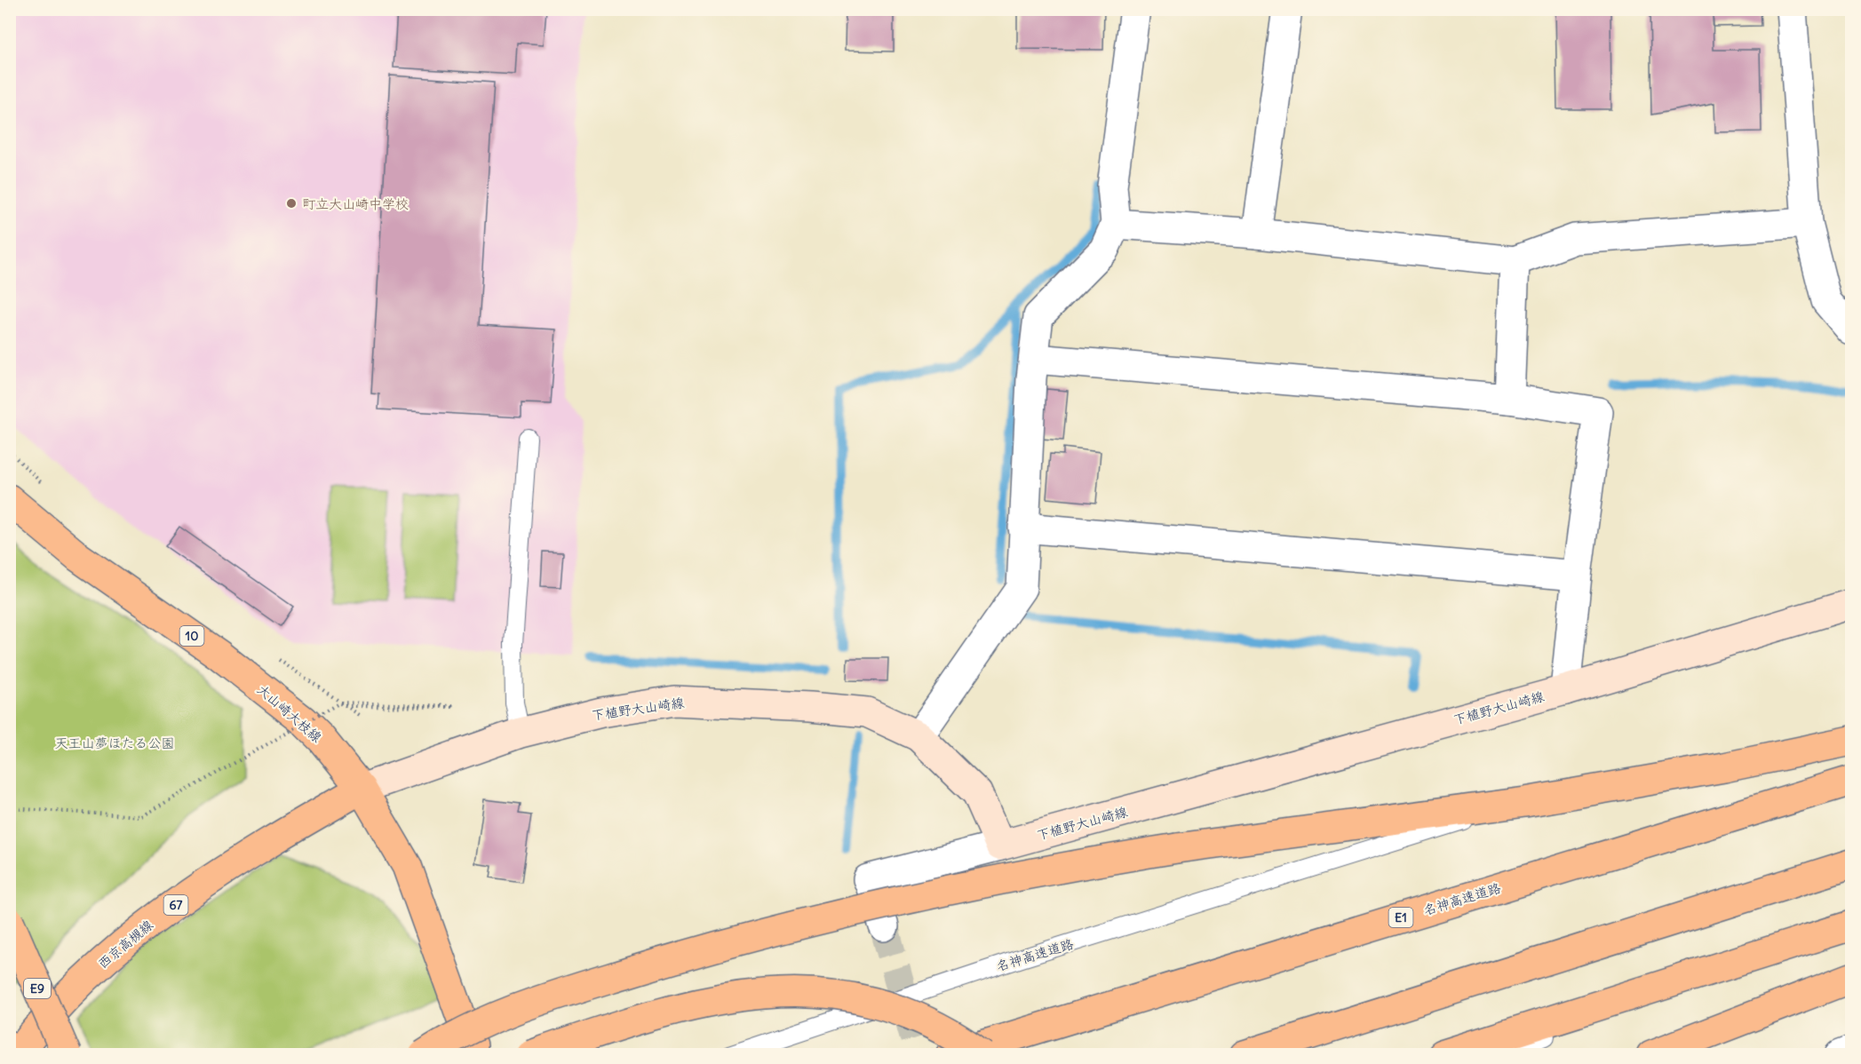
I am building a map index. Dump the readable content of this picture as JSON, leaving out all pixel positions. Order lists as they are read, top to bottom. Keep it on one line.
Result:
{"streets":{"main road":["10","下植野大山崎線","大山崎大枝線","名神高速道路","67","E1","西京高槻線","E9"]},"crossings":[["下植野大山崎線","大山崎大枝線"],["下植野大山崎線","西京高槻線"],["大山崎大枝線","西京高槻線"]],"parks":["天王山夢ほたる公園"],"places":["町立大山崎中学校"]}
